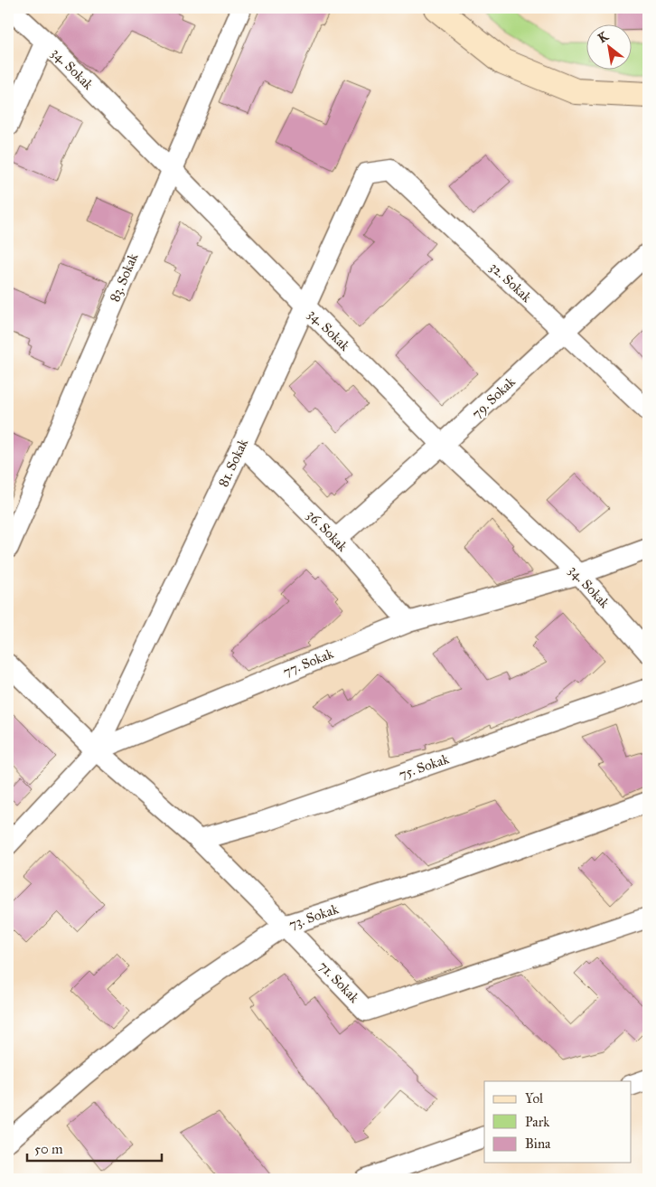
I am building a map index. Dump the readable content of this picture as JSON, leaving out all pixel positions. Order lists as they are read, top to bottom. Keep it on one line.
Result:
{"streets":{"street":["34. Sokak","83. Sokak","32. Sokak","79. Sokak","81. Sokak","36. Sokak","77. Sokak","75. Sokak","73. Sokak","71. Sokak"]},"crossings":[["34. Sokak","83. Sokak"],["34. Sokak","79. Sokak"],["34. Sokak","81. Sokak"],["34. Sokak","77. Sokak"],["32. Sokak","79. Sokak"],["32. Sokak","81. Sokak"],["79. Sokak","36. Sokak"],["81. Sokak","36. Sokak"],["81. Sokak","77. Sokak"],["81. Sokak","71. Sokak"],["36. Sokak","77. Sokak"],["77. Sokak","71. Sokak"],["75. Sokak","71. Sokak"],["73. Sokak","71. Sokak"]],"legend":["Yol","Park","Bina"],"scale_bar":"50 m","north":"top left"}
